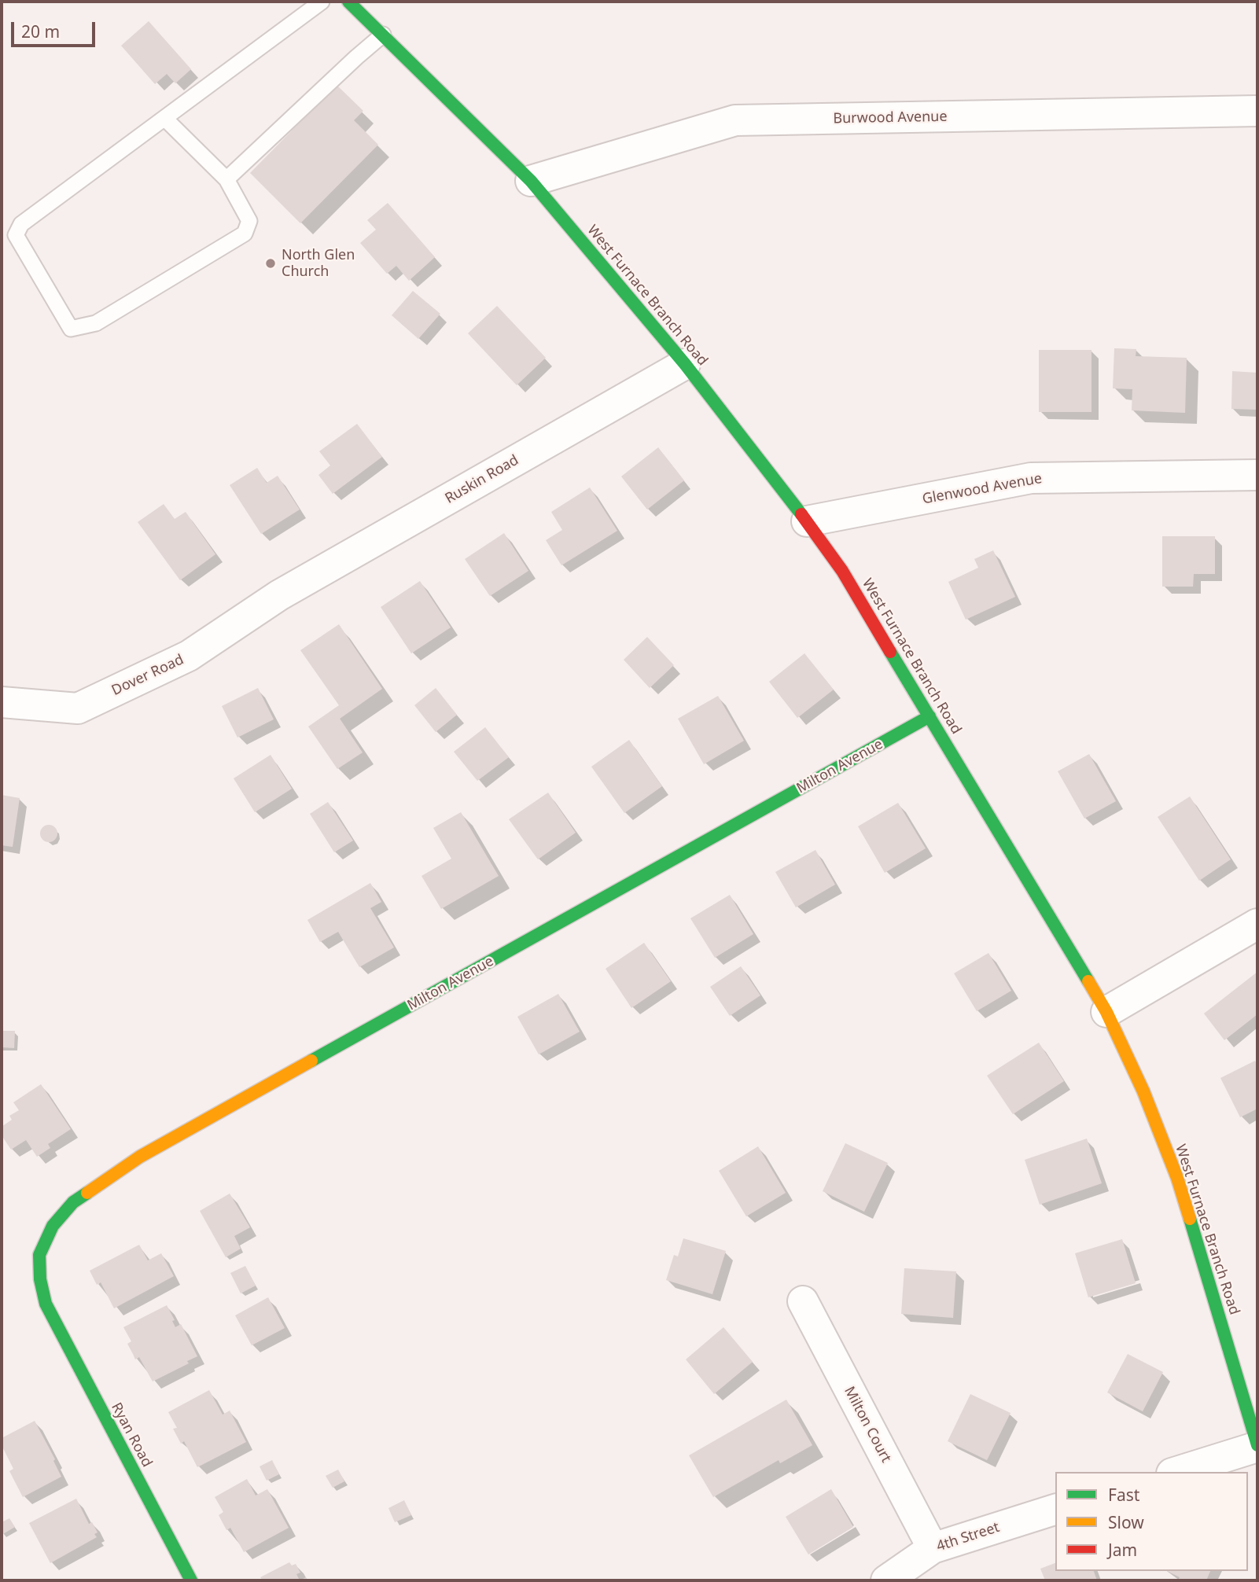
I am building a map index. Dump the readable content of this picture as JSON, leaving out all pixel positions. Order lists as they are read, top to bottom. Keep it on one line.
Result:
{"streets":{"street":["Burwood Avenue","West Furnace Branch Road","Ruskin Road","Glenwood Avenue","Dover Road","Milton Avenue","Milton Court","Ryan Road","4th Street"]},"crossings":[["Burwood Avenue","West Furnace Branch Road"],["West Furnace Branch Road","Ruskin Road"],["West Furnace Branch Road","Glenwood Avenue"],["West Furnace Branch Road","Milton Avenue"],["Ruskin Road","Dover Road"],["Milton Avenue","Ryan Road"],["Milton Court","4th Street"]],"places":["North Glen Church"],"legend":["Fast","Slow","Jam"],"scale_bar":"20 m"}
